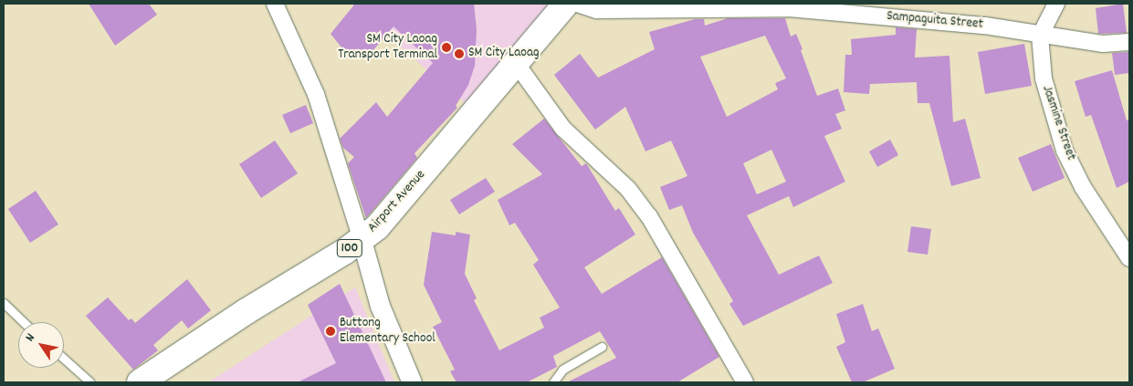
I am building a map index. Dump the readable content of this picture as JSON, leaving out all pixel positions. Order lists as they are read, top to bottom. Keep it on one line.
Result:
{"streets":{"main road":["Airport Avenue","100"],"street":["Sampaguita Street","Jasmine Street"]},"crossings":[["Sampaguita Street","Jasmine Street"],["Sampaguita Street","Airport Avenue"]],"places":["SM City Laoag Transport Terminal","SM City Laoag","Buttong Elementary School"],"north":"top left"}
